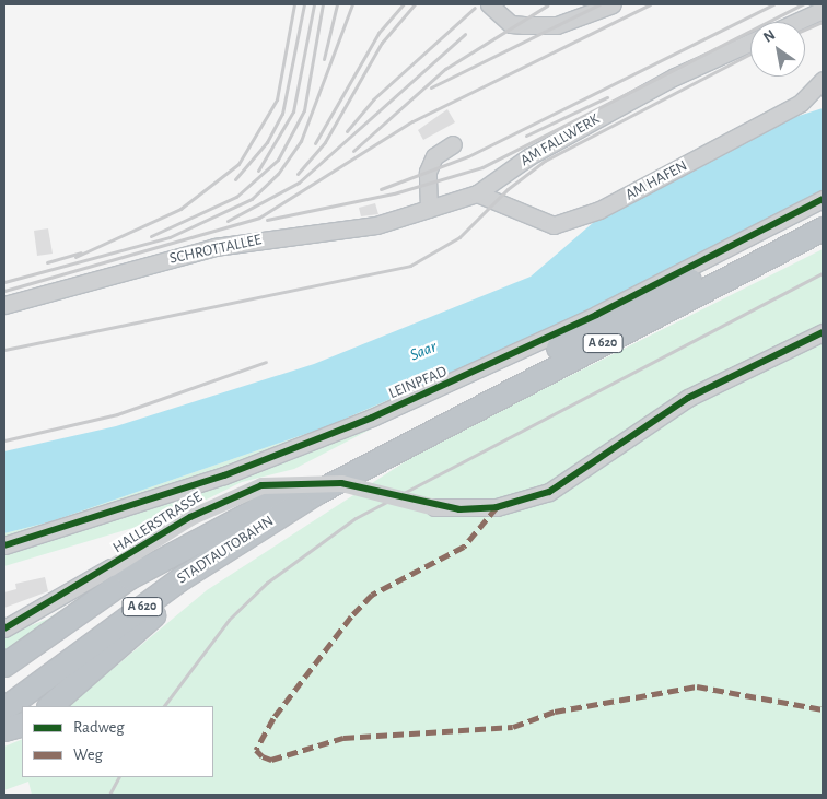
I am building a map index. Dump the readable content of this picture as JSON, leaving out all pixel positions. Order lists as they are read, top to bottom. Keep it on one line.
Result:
{"streets":{"highway":["A 620","STADTAUTOBAHN"],"street":["AM FALLWERK","AM HAFEN","SCHROTTALLEE","LEINPFAD","HALLERSTRASSE"]},"crossings":[["AM FALLWERK","AM HAFEN"],["AM FALLWERK","SCHROTTALLEE"],["A 620","STADTAUTOBAHN"]],"water":["Saar"],"legend":["Radweg","Weg"],"north":"top left"}
